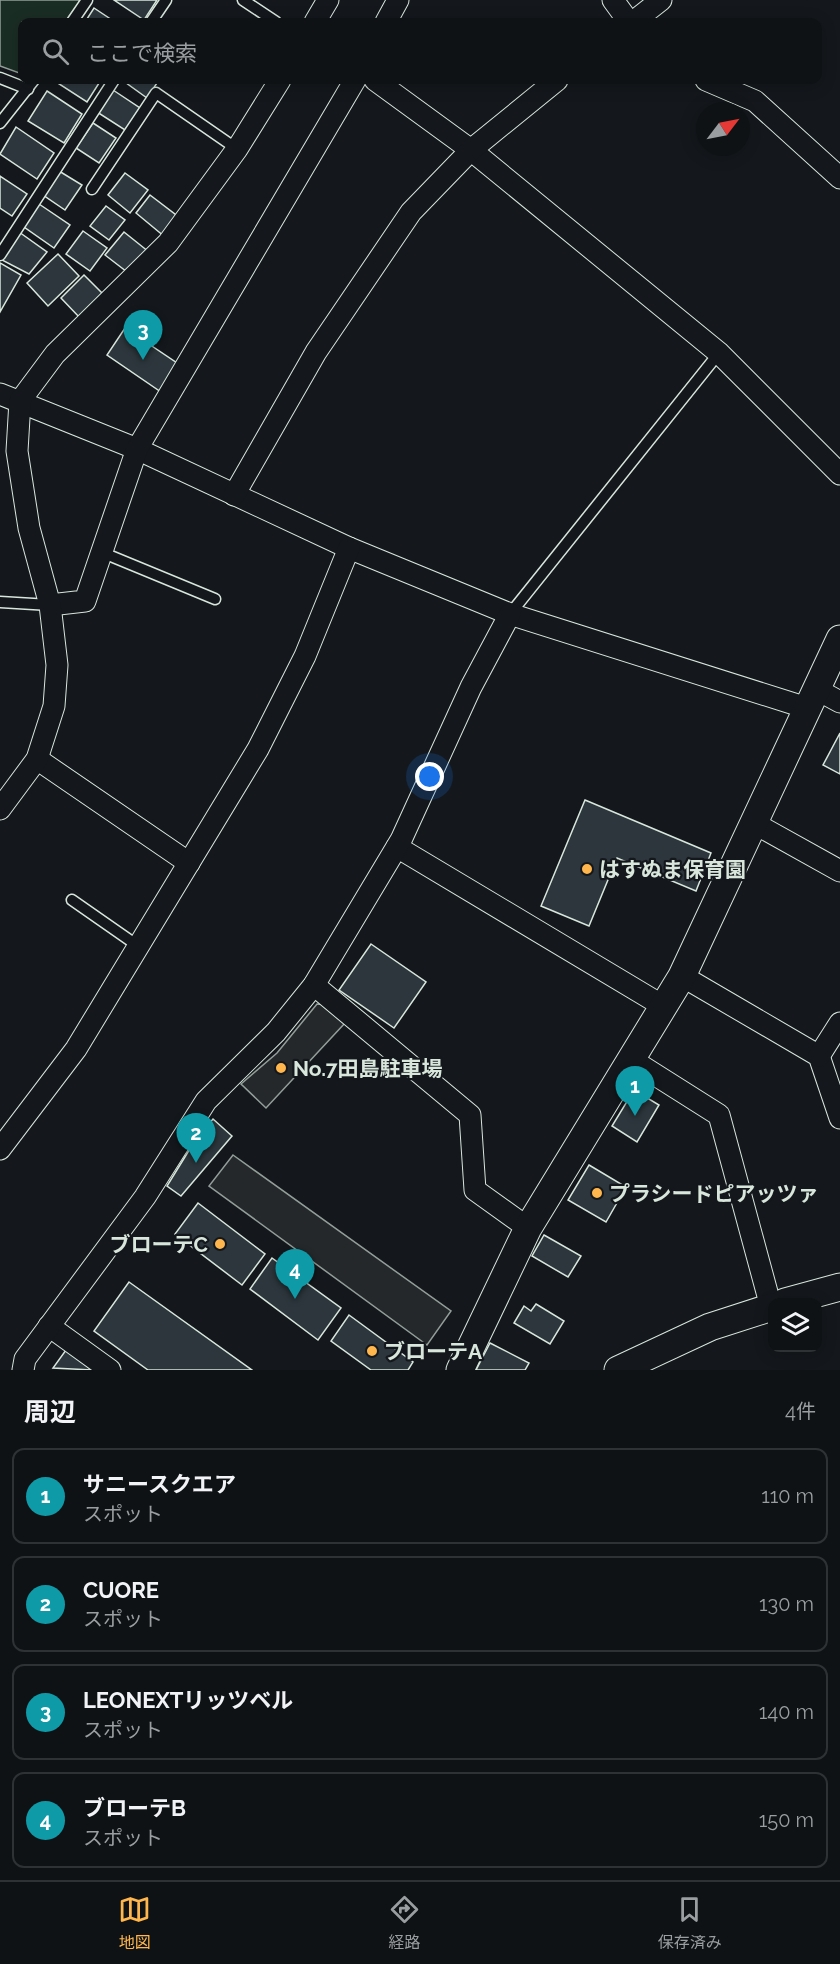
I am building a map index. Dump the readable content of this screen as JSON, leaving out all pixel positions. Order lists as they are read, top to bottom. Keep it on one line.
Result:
{"places":["はすぬま保育園","No.7田島駐車場","プラシードピアッツァ","ブローテC","ブローテA"],"north":"top right","page":{"search":"ここで検索","pins":["3","1","2","4"],"heading":["周辺","4件"],"list":[{"mark":"1","name":"サニースクエア","note":"スポット","value":"110 m"},{"mark":"2","name":"CUORE","note":"スポット","value":"130 m"},{"mark":"3","name":"LEONEXTリッツベル","note":"スポット","value":"140 m"},{"mark":"4","name":"ブローテB","note":"スポット","value":"150 m"}],"nav":["地図","経路","保存済み"]}}
